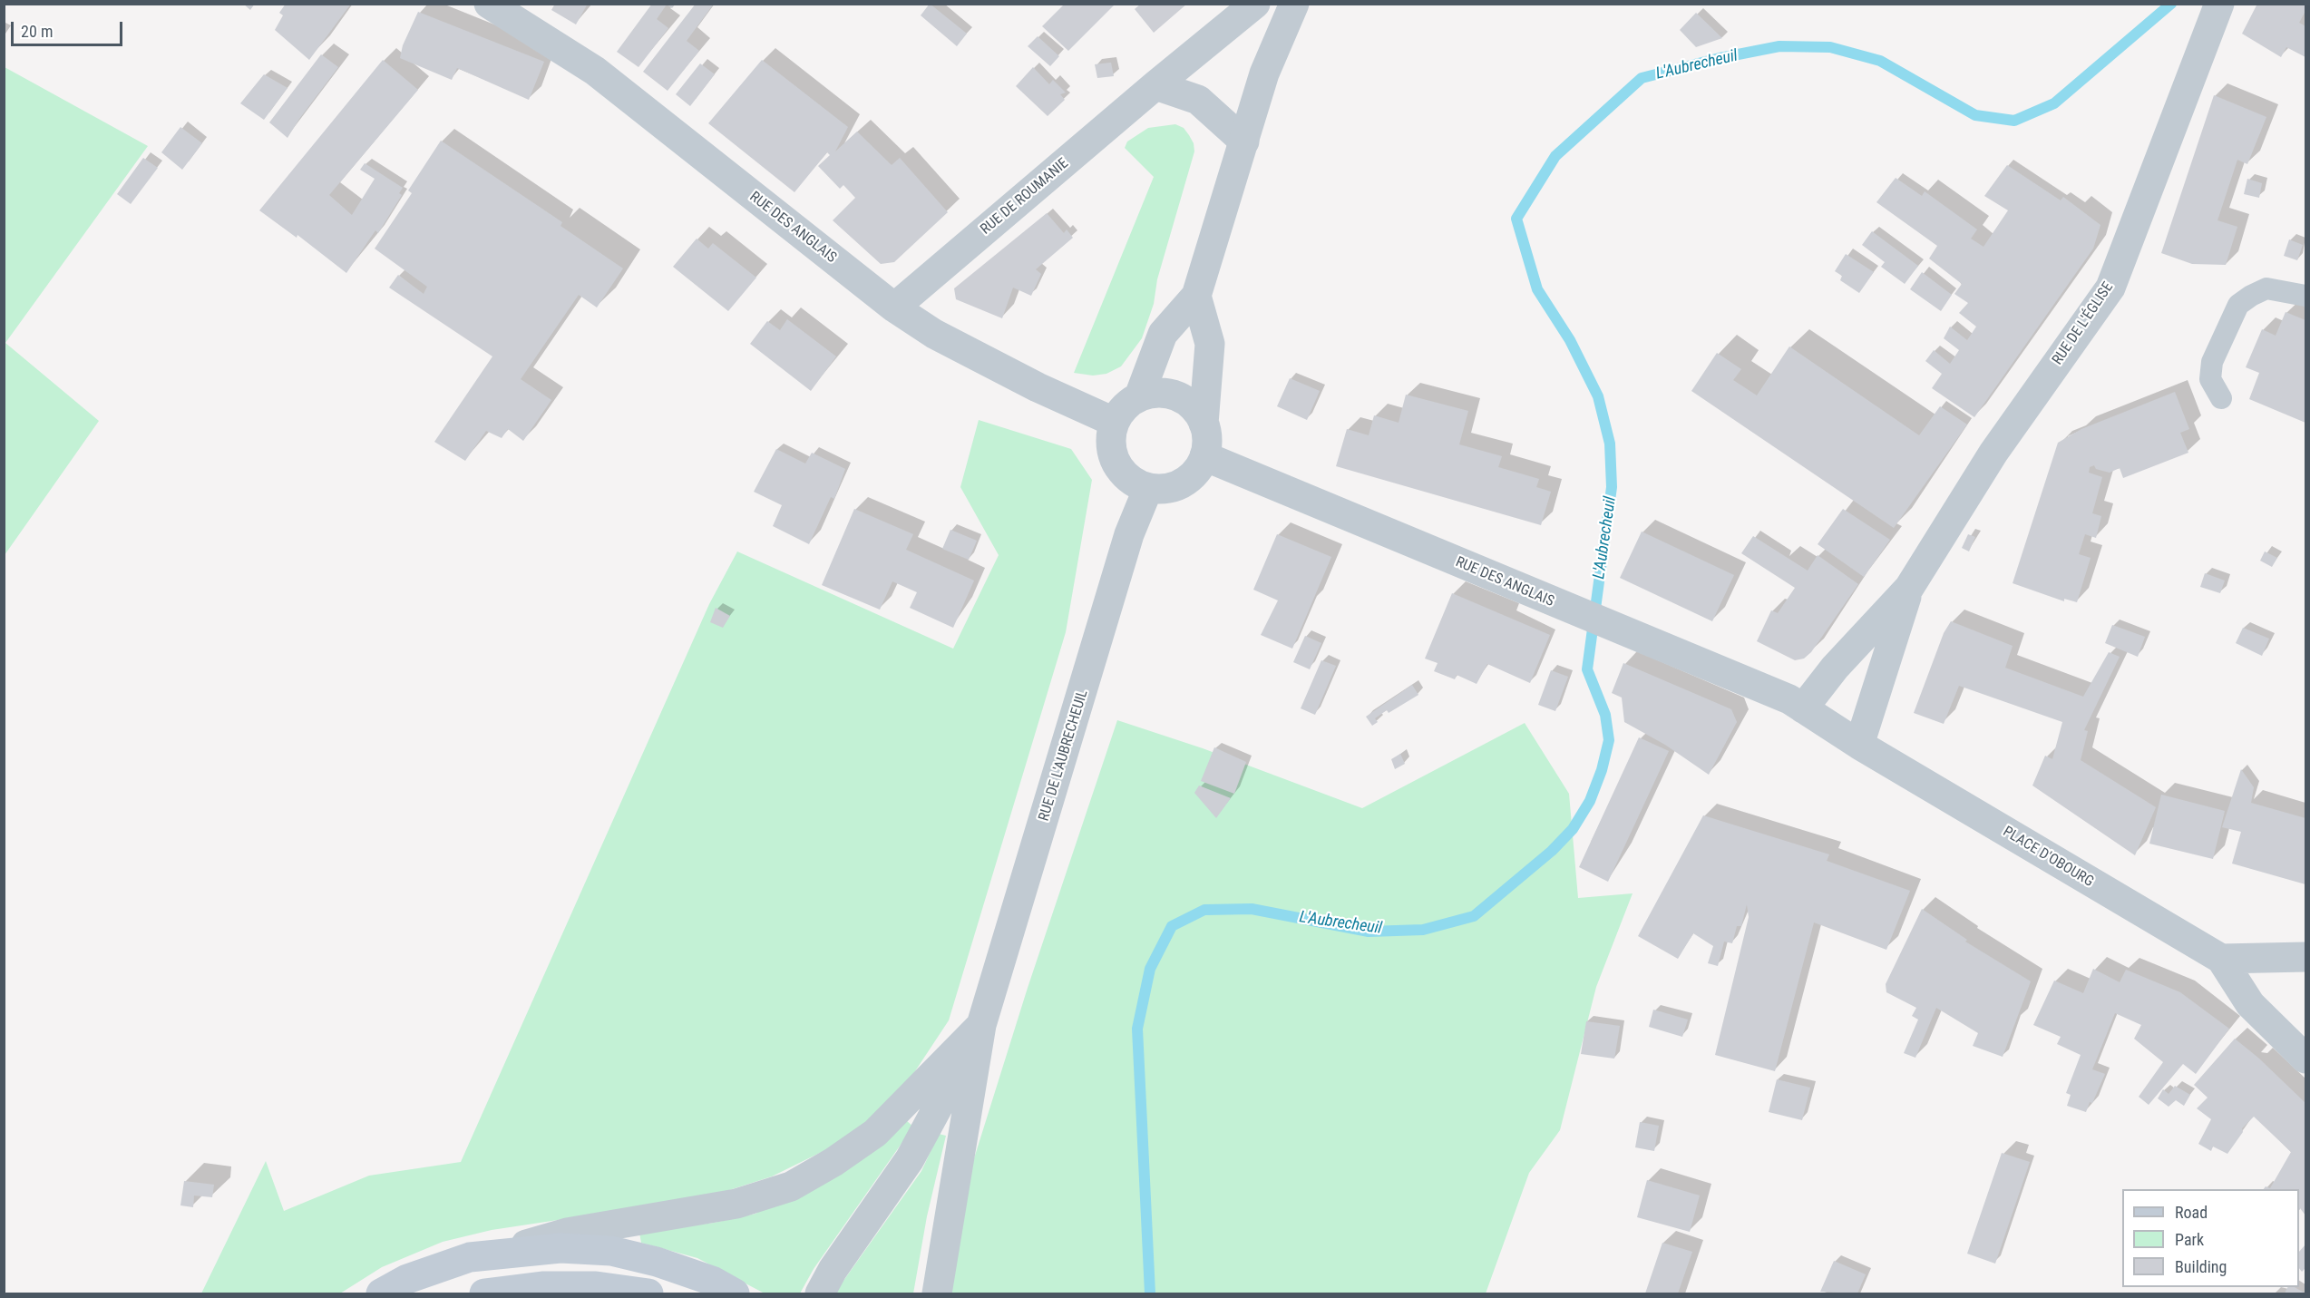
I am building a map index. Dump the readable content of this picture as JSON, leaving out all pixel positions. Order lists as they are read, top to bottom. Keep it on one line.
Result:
{"streets":{"street":["RUE DE ROUMANIE","RUE DES ANGLAIS","RUE DE L'ÉGLISE","RUE DE L'AUBRECHEUIL","PLACE D'OBOURG"]},"crossings":[["RUE DE ROUMANIE","RUE DES ANGLAIS"],["RUE DES ANGLAIS","RUE DE L'ÉGLISE"],["RUE DES ANGLAIS","RUE DE L'AUBRECHEUIL"],["RUE DES ANGLAIS","PLACE D'OBOURG"],["RUE DE L'ÉGLISE","PLACE D'OBOURG"]],"water":["L'Aubrecheuil"],"legend":["Road","Park","Building"],"scale_bar":"20 m"}
